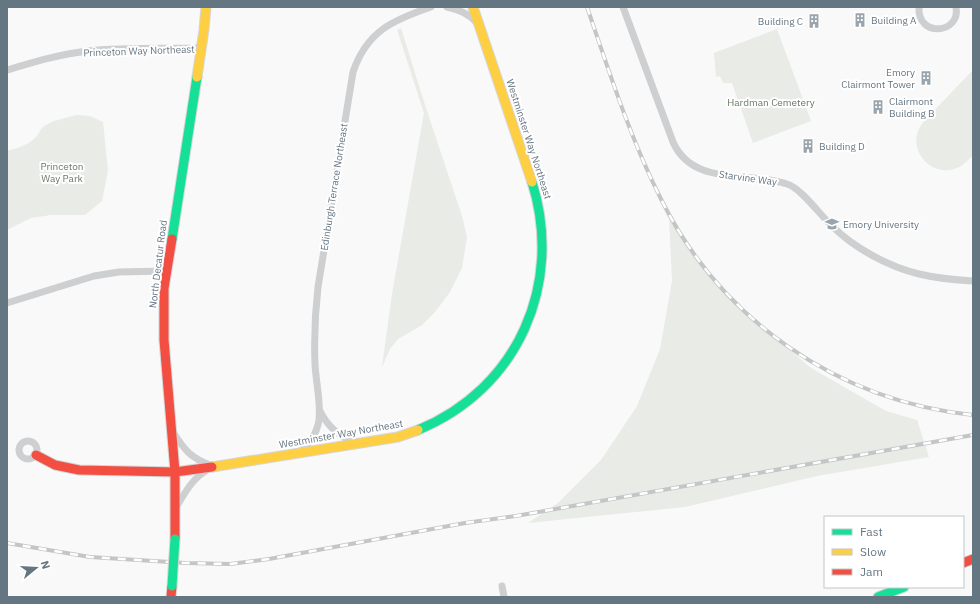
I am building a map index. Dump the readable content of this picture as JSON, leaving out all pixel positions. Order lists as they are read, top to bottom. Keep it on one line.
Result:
{"streets":{"street":["Princeton Way Northeast","Westminster Way Northeast","Starvine Way","Edinburgh Terrace Northeast","North Decatur Road"]},"crossings":[["Princeton Way Northeast","North Decatur Road"],["Westminster Way Northeast","Edinburgh Terrace Northeast"],["Westminster Way Northeast","North Decatur Road"]],"parks":["Hardman Cemetery","Princeton Way Park"],"places":{"building":["Building A","Building C","Emory Clairmont Tower","Clairmont Building B","Building D"],"school or university":["Emory University"]},"legend":["Fast","Slow","Jam"],"north":"right"}
